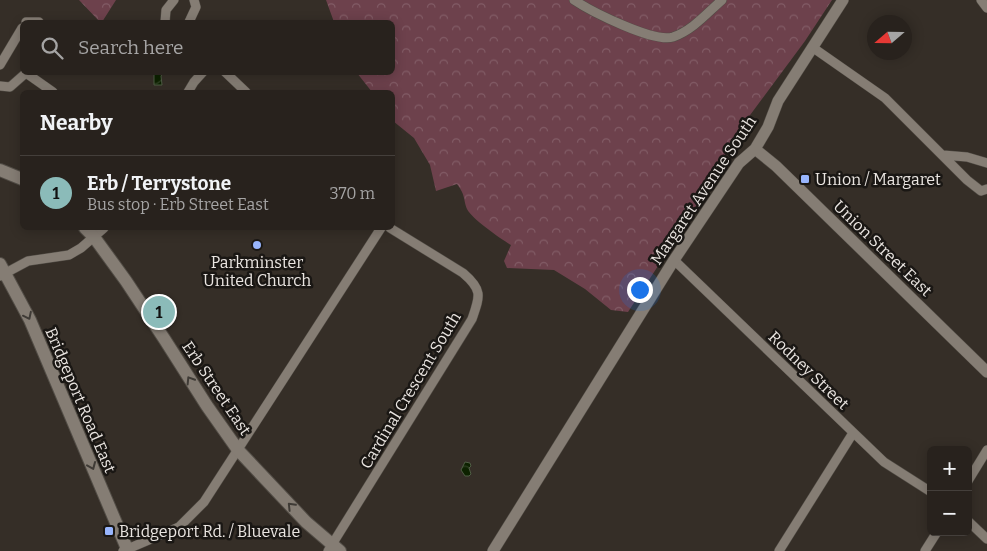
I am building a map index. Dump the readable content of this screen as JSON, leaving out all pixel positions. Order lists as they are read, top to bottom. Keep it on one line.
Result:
{"streets":{"main road":["Erb Street East","Bridgeport Road East"],"street":["Margaret Avenue South","Union Street East","Rodney Street","Cardinal Crescent South"]},"crossings":[["Margaret Avenue South","Union Street East"],["Margaret Avenue South","Rodney Street"],["Erb Street East","Cardinal Crescent South"]],"one_way":["Erb Street East","Bridgeport Road East"],"places":{"transit":["Union / Margaret","Bridgeport Rd. / Bluevale"],"other":["Parkminster United Church"]},"north":"left","page":{"search":"Search here","heading":"Nearby","list":[{"mark":"1","name":"Erb / Terrystone","note":"Bus stop · Erb Street East","value":"370 m"}],"pins":"1","map_buttons":["+","−"]}}
